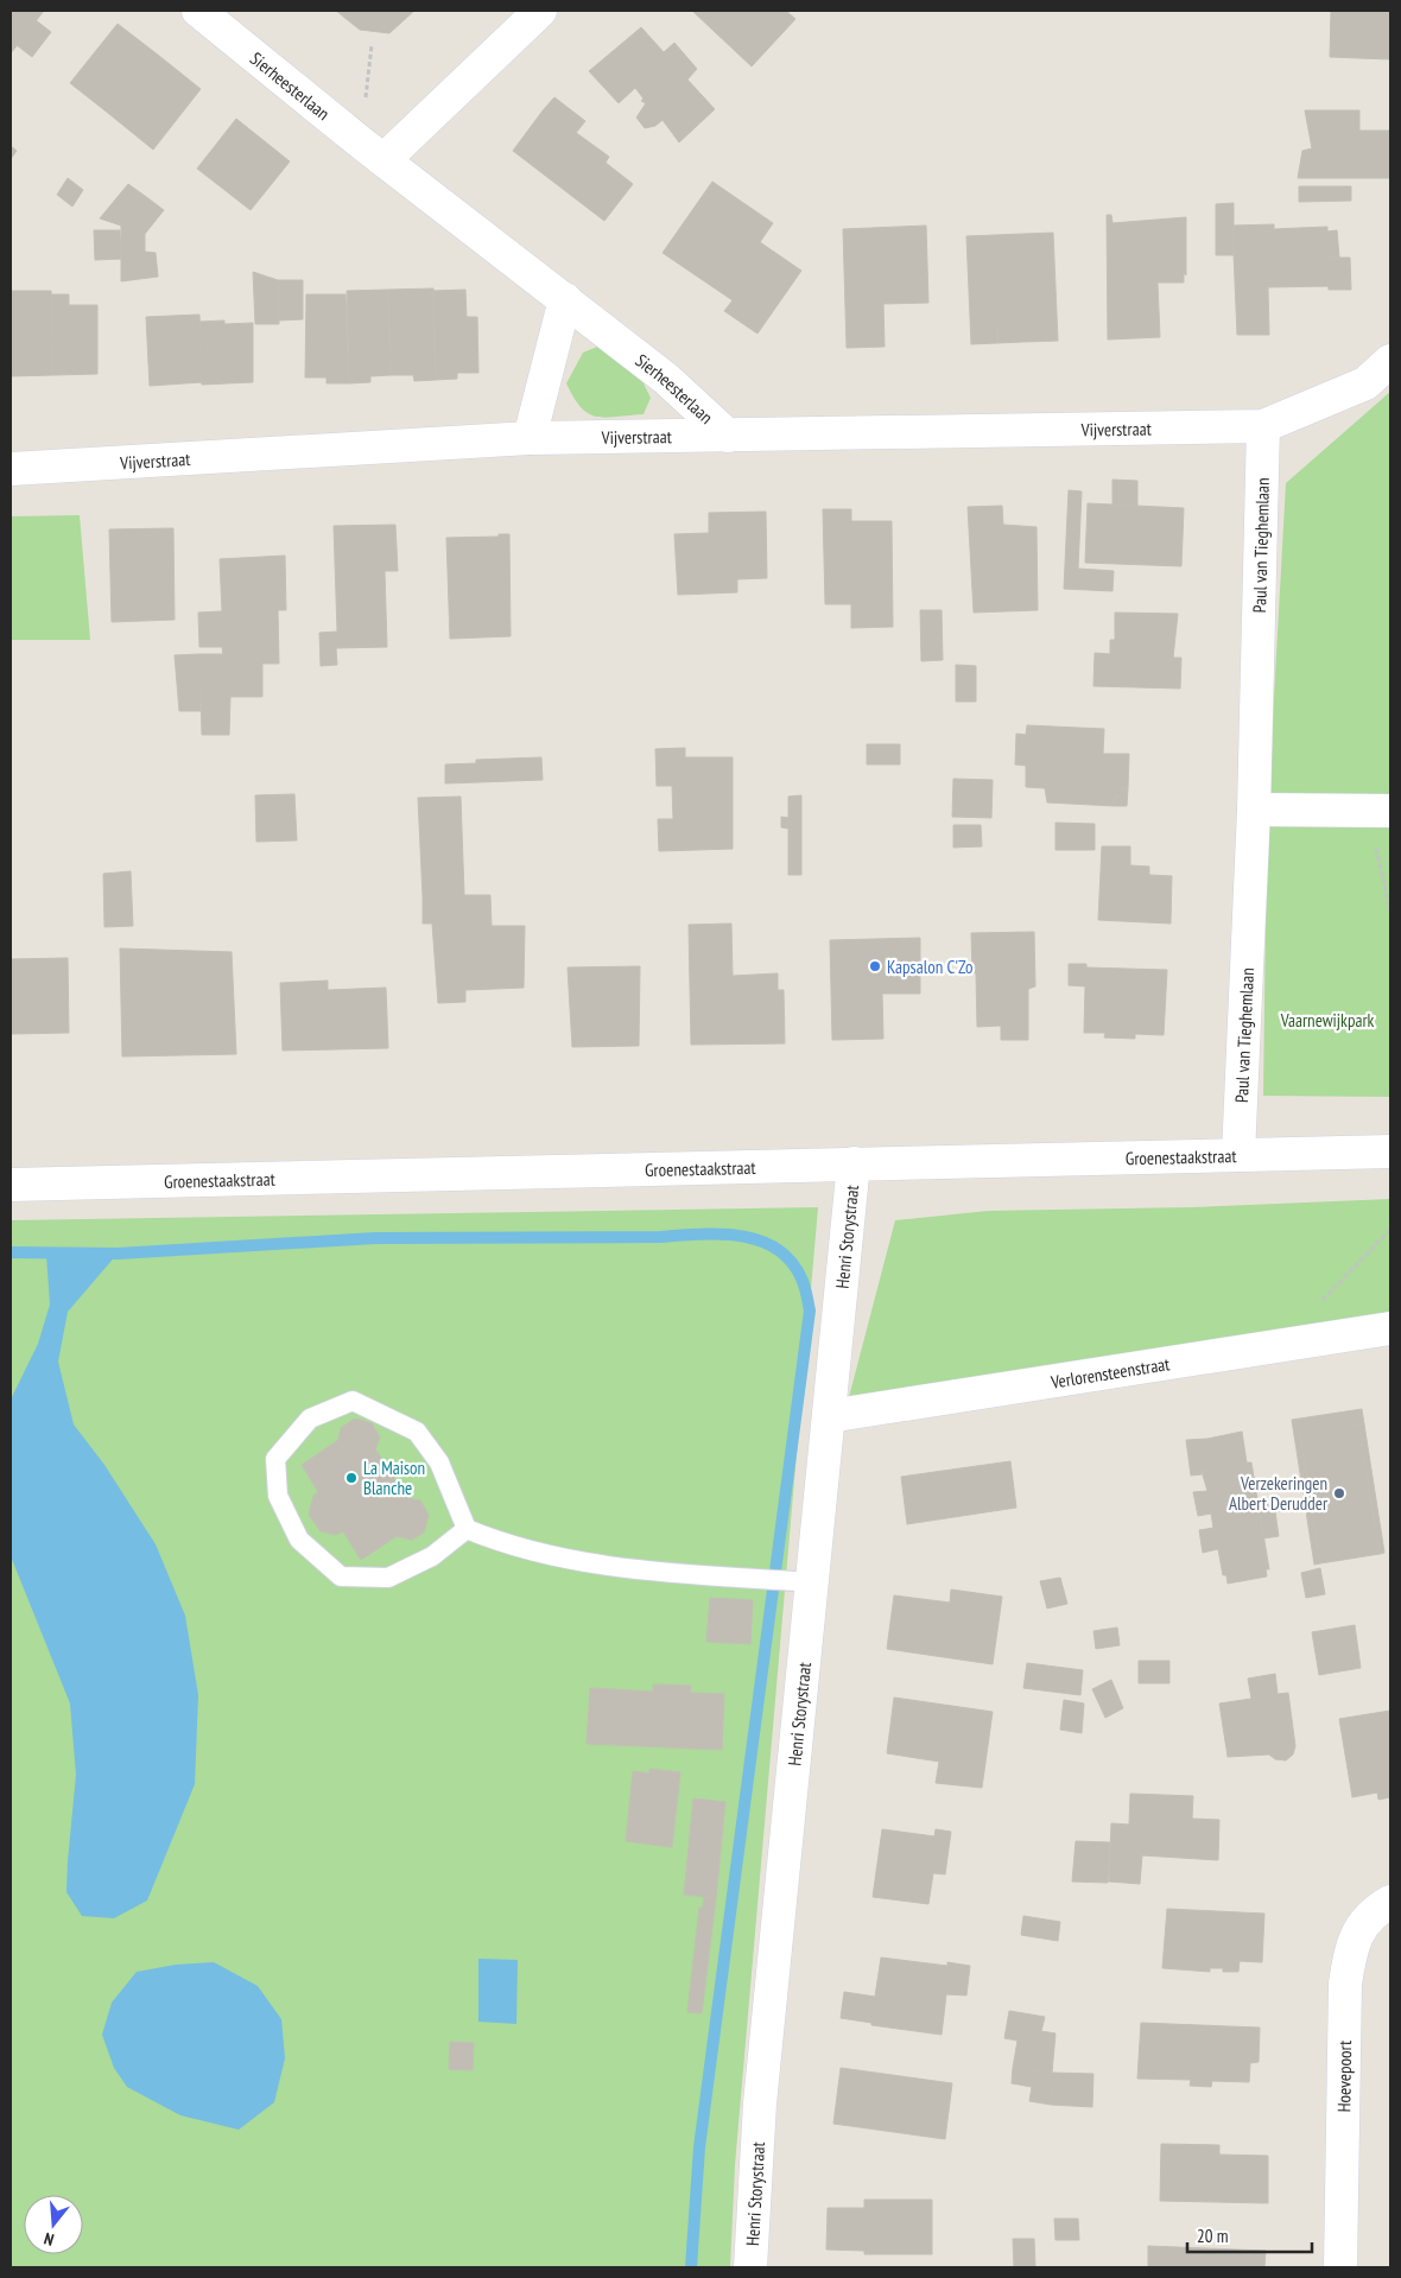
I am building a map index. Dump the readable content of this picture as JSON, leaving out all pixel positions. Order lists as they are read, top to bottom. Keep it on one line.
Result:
{"streets":{"street":["Sierheesterlaan","Vijverstraat","Paul van Tieghemlaan","Groenestaakstraat","Henri Storystraat","Verlorensteenstraat","Hoevepoort"]},"crossings":[["Sierheesterlaan","Vijverstraat"],["Vijverstraat","Paul van Tieghemlaan"],["Paul van Tieghemlaan","Groenestaakstraat"],["Groenestaakstraat","Henri Storystraat"],["Henri Storystraat","Verlorensteenstraat"]],"parks":["Vaarnewijkpark"],"places":["Kapsalon C'Zo","La Maison Blanche","Verzekeringen Albert Derudder"],"scale_bar":"20 m","north":"bottom"}
